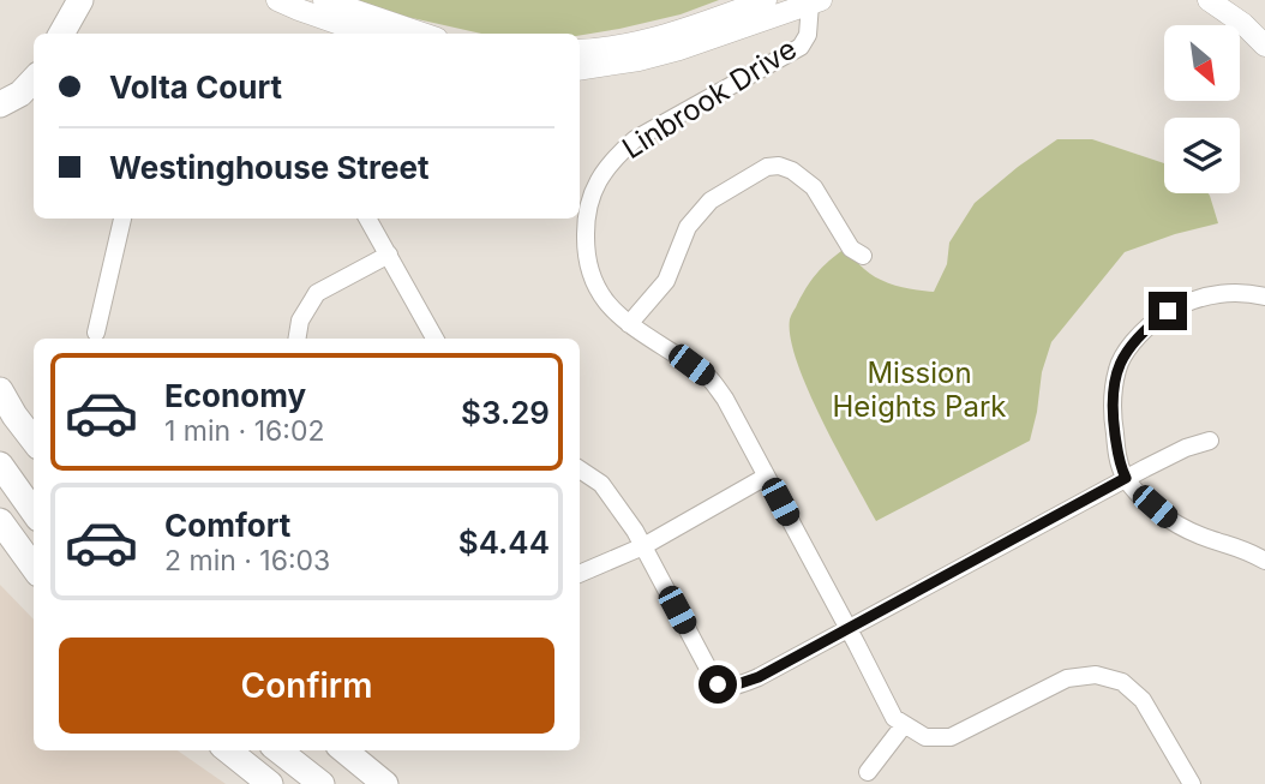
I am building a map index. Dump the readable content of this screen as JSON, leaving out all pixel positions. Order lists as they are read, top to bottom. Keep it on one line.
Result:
{"streets":{"street":["Linbrook Drive"]},"parks":["Mission Heights Park"],"north":"bottom right","page":{"banner":["Volta Court","Westinghouse Street"],"list":[{"name":"Economy","note":"1 min · 16:02","value":"$3.29"},{"name":"Comfort","note":"2 min · 16:03","value":"$4.44"}],"buttons":"Confirm"}}
